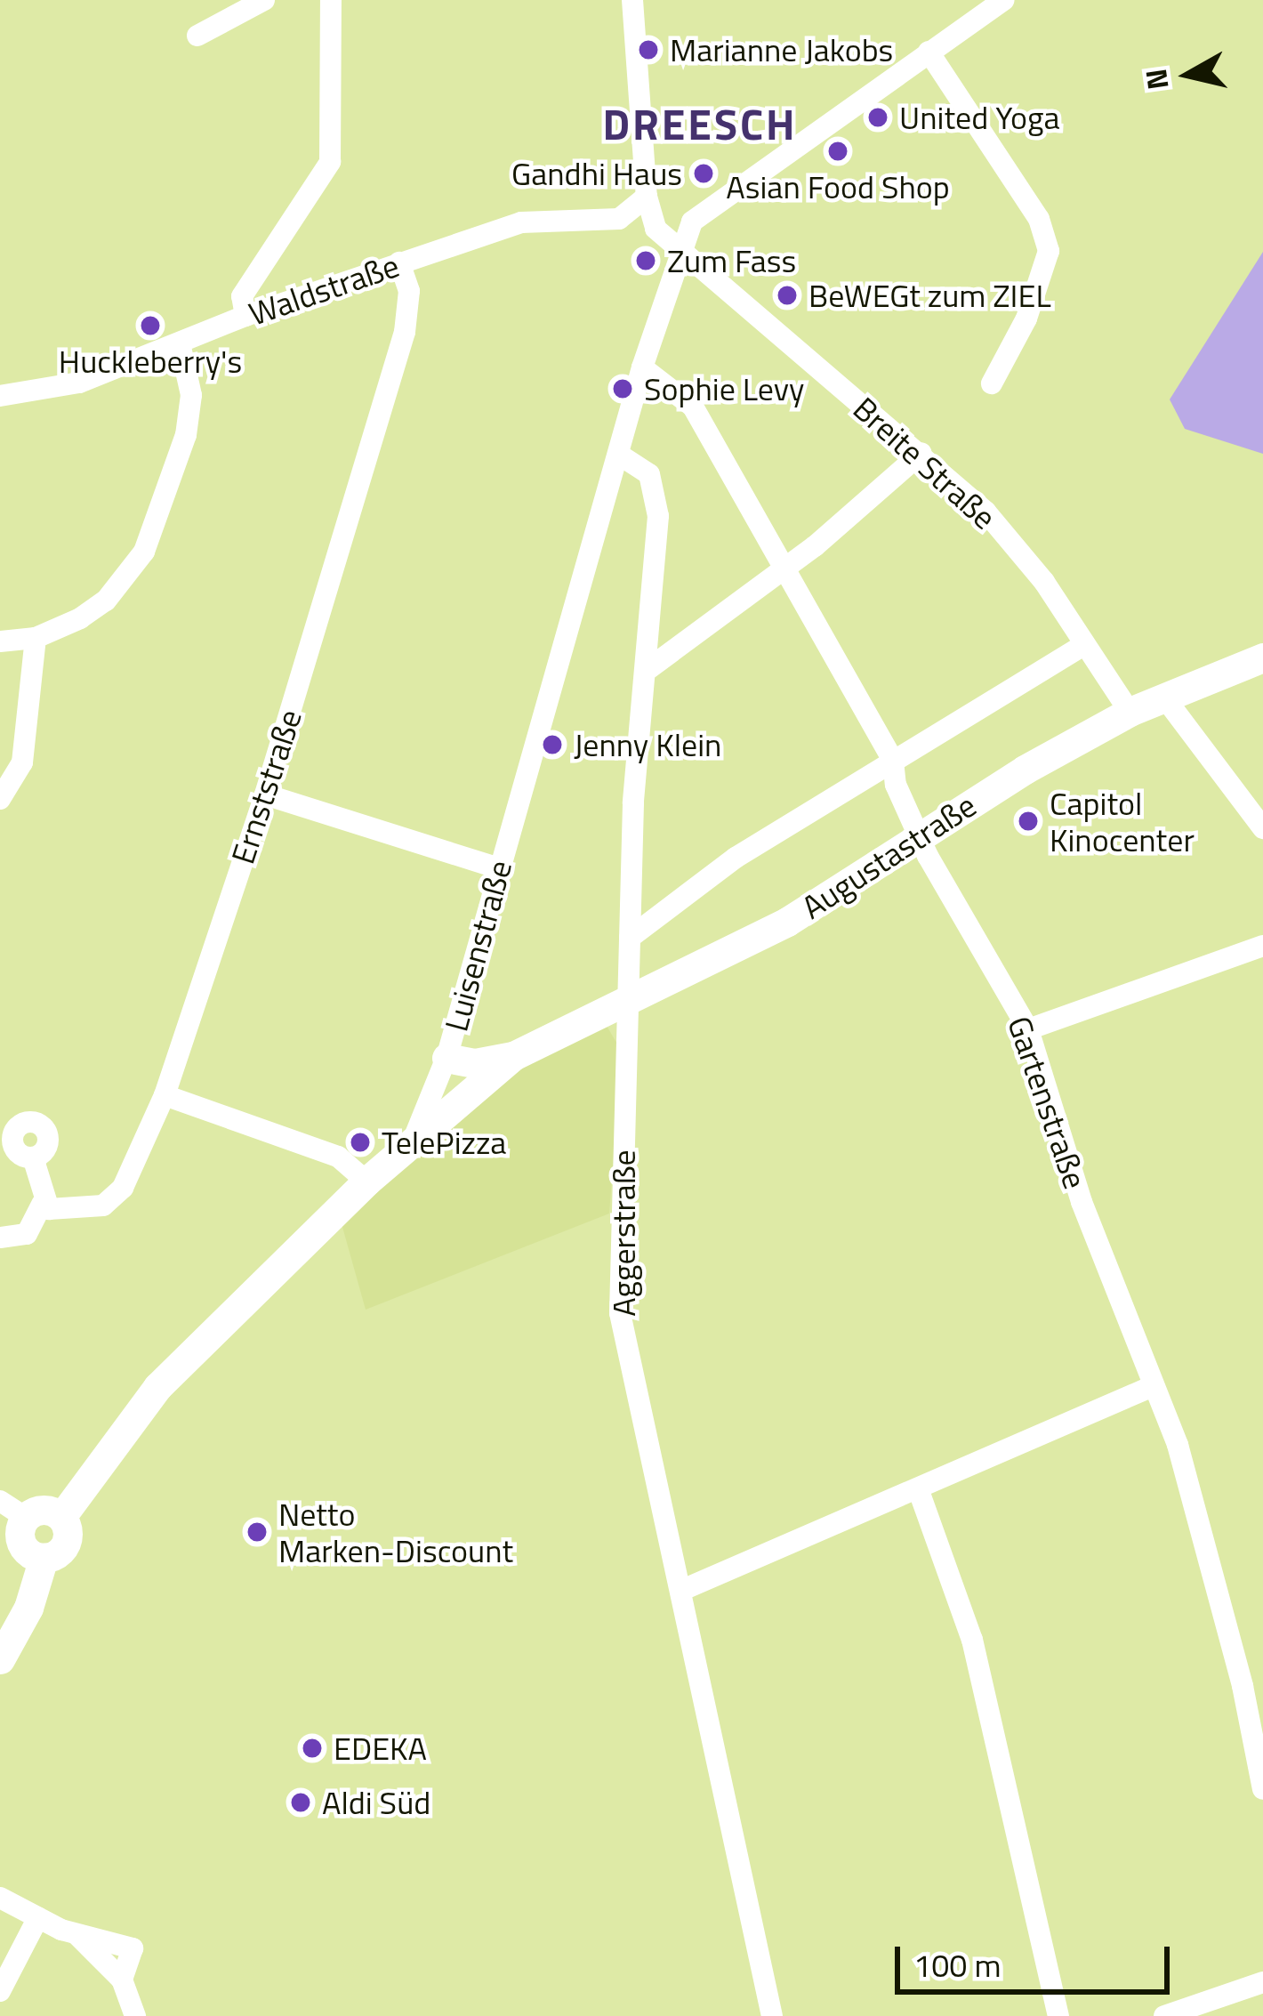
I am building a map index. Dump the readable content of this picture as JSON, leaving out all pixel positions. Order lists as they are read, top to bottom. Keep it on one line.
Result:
{"streets":{"main road":["Augustastraße","Luisenstraße"],"street":["Waldstraße","Breite Straße","Ernststraße","Gartenstraße","Aggerstraße"]},"crossings":[["Waldstraße","Breite Straße"],["Waldstraße","Ernststraße"],["Breite Straße","Augustastraße"],["Breite Straße","Luisenstraße"],["Augustastraße","Luisenstraße"],["Augustastraße","Gartenstraße"],["Augustastraße","Aggerstraße"],["Luisenstraße","Gartenstraße"],["Luisenstraße","Aggerstraße"]],"districts":["DREESCH"],"places":["Marianne Jakobs","United Yoga","Asian Food Shop","Gandhi Haus","Zum Fass","BeWEGt zum ZIEL","Huckleberry's","Sophie Levy","Jenny Klein","Capitol Kinocenter","TelePizza","Netto Marken-Discount","EDEKA","Aldi Süd"],"scale_bar":"100 m","north":"left"}
